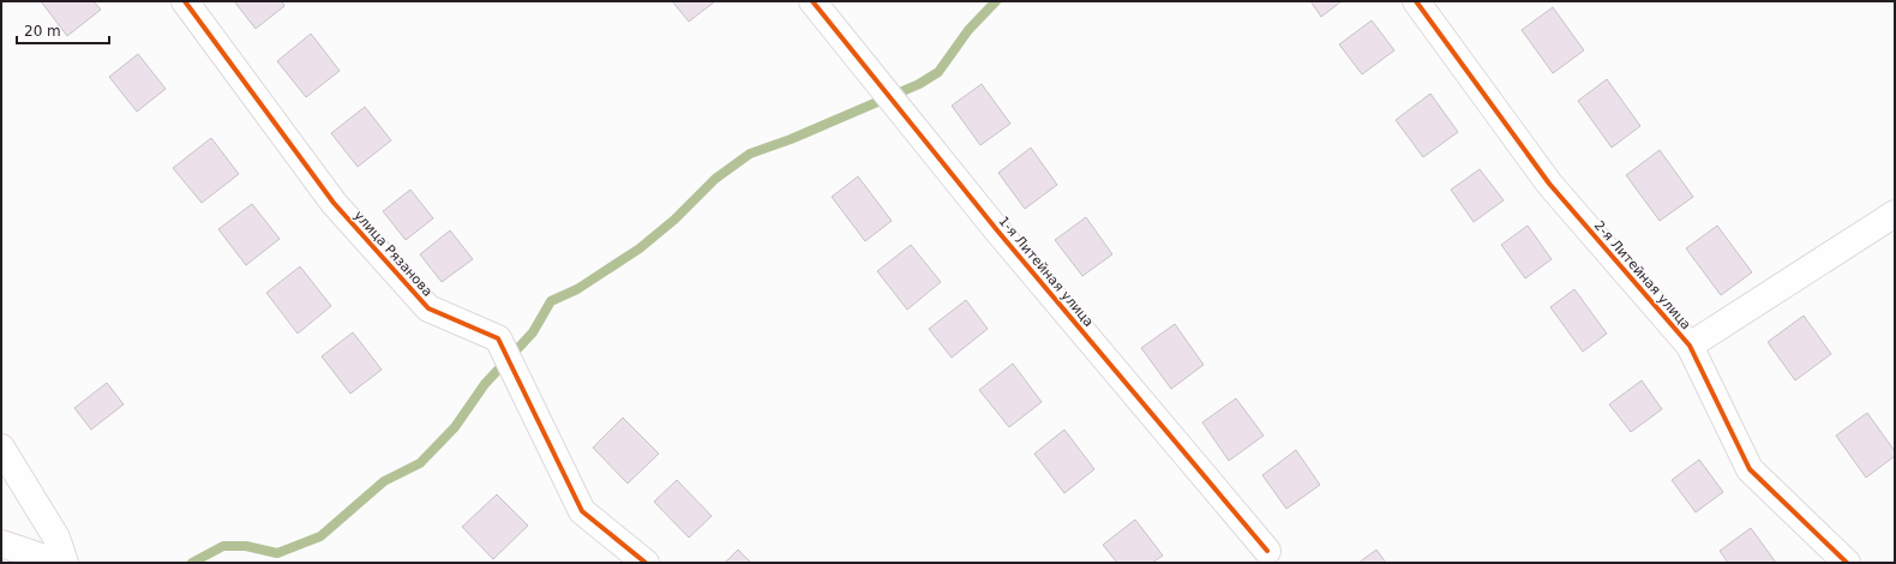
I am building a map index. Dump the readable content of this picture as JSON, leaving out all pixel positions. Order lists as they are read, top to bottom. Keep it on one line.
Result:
{"streets":{"street":["улица Рязанова","1-я Литейная улица","2-я Литейная улица"]},"scale_bar":"20 m"}
